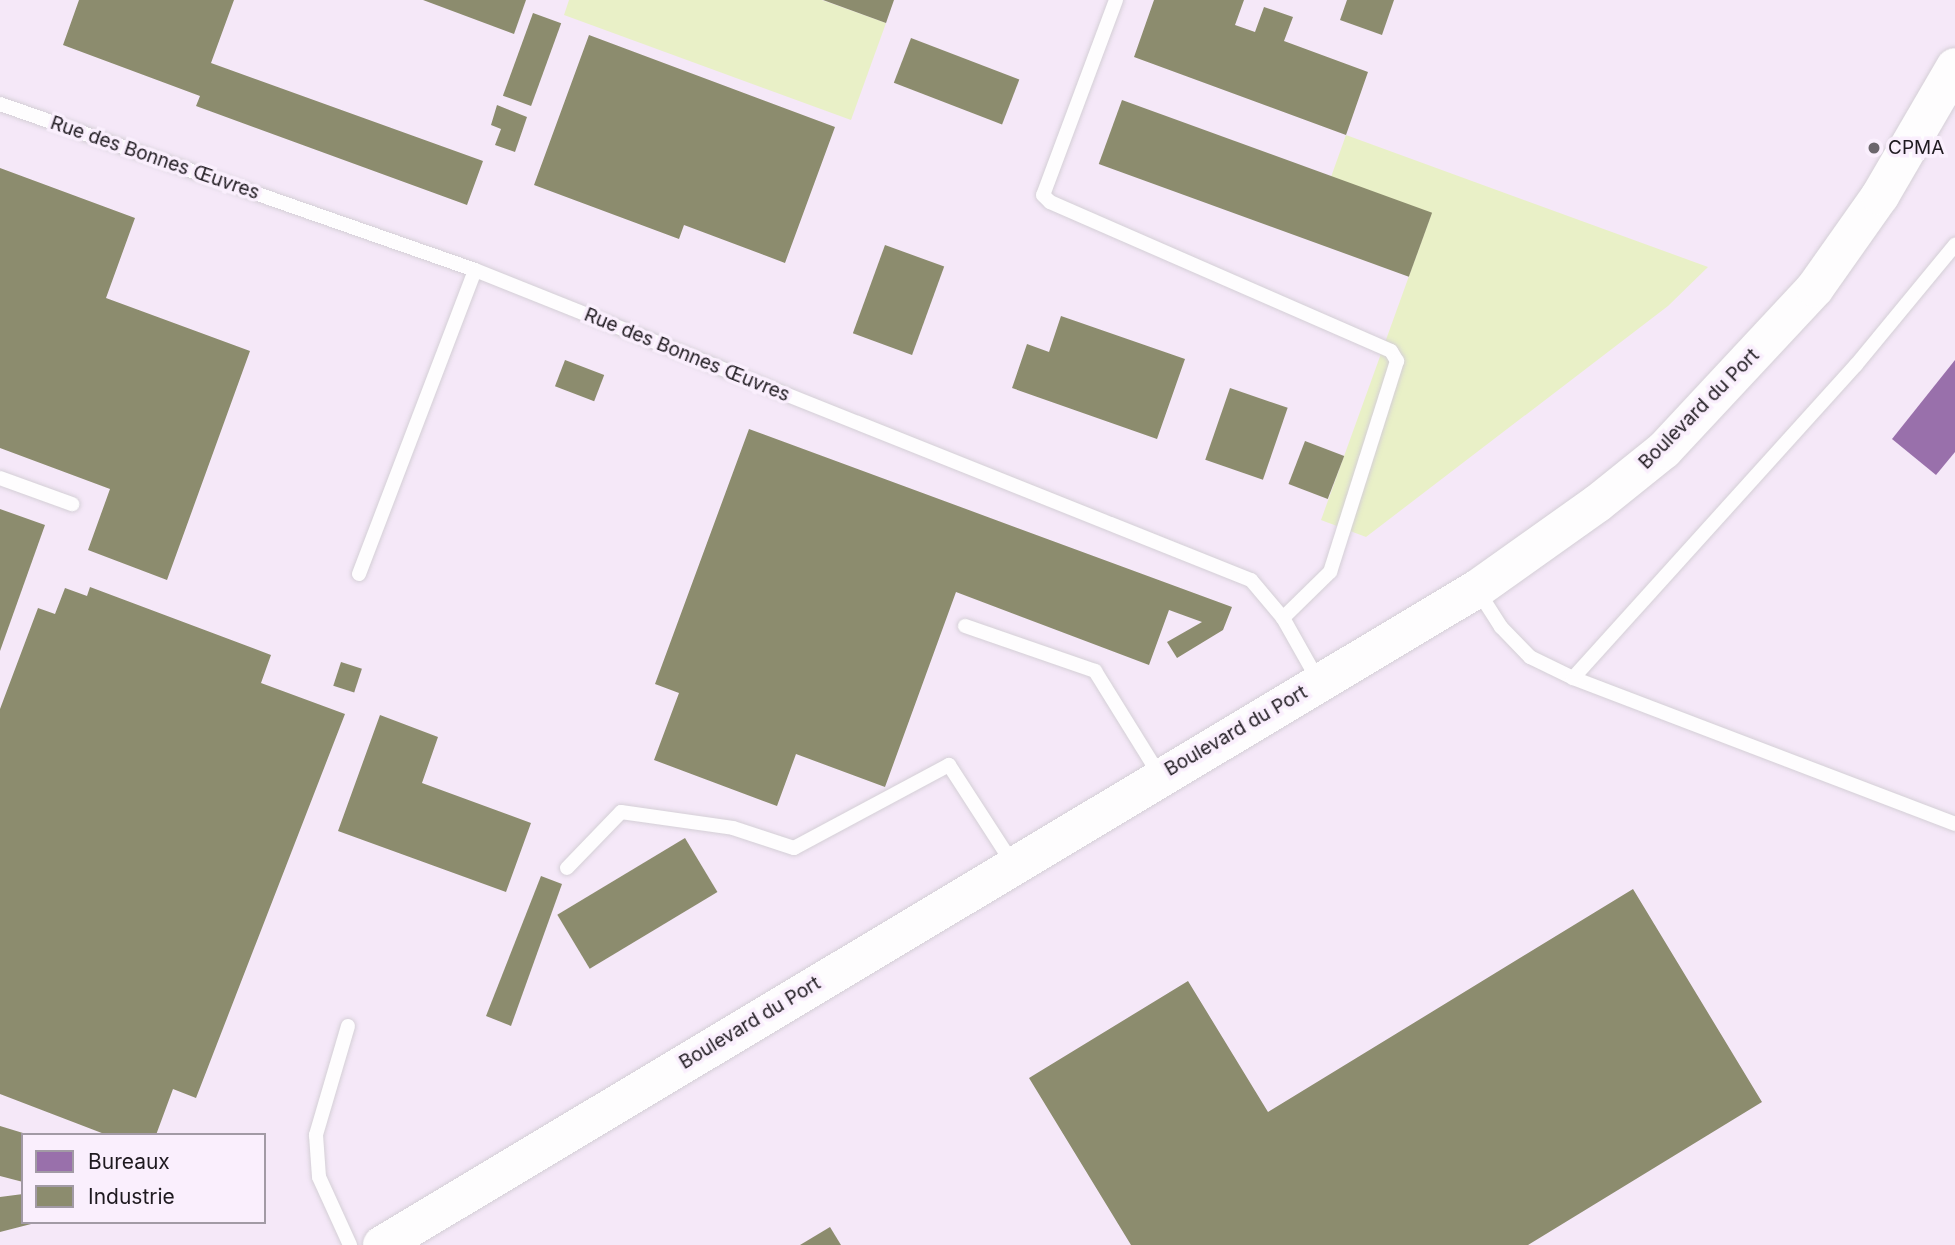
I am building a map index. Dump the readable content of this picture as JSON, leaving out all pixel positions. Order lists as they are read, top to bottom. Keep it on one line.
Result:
{"streets":{"main road":["Boulevard du Port"],"lane":["Rue des Bonnes Œuvres"]},"crossings":[["Rue des Bonnes Œuvres","Boulevard du Port"]],"places":["CPMA"],"legend":["Bureaux","Industrie"]}
